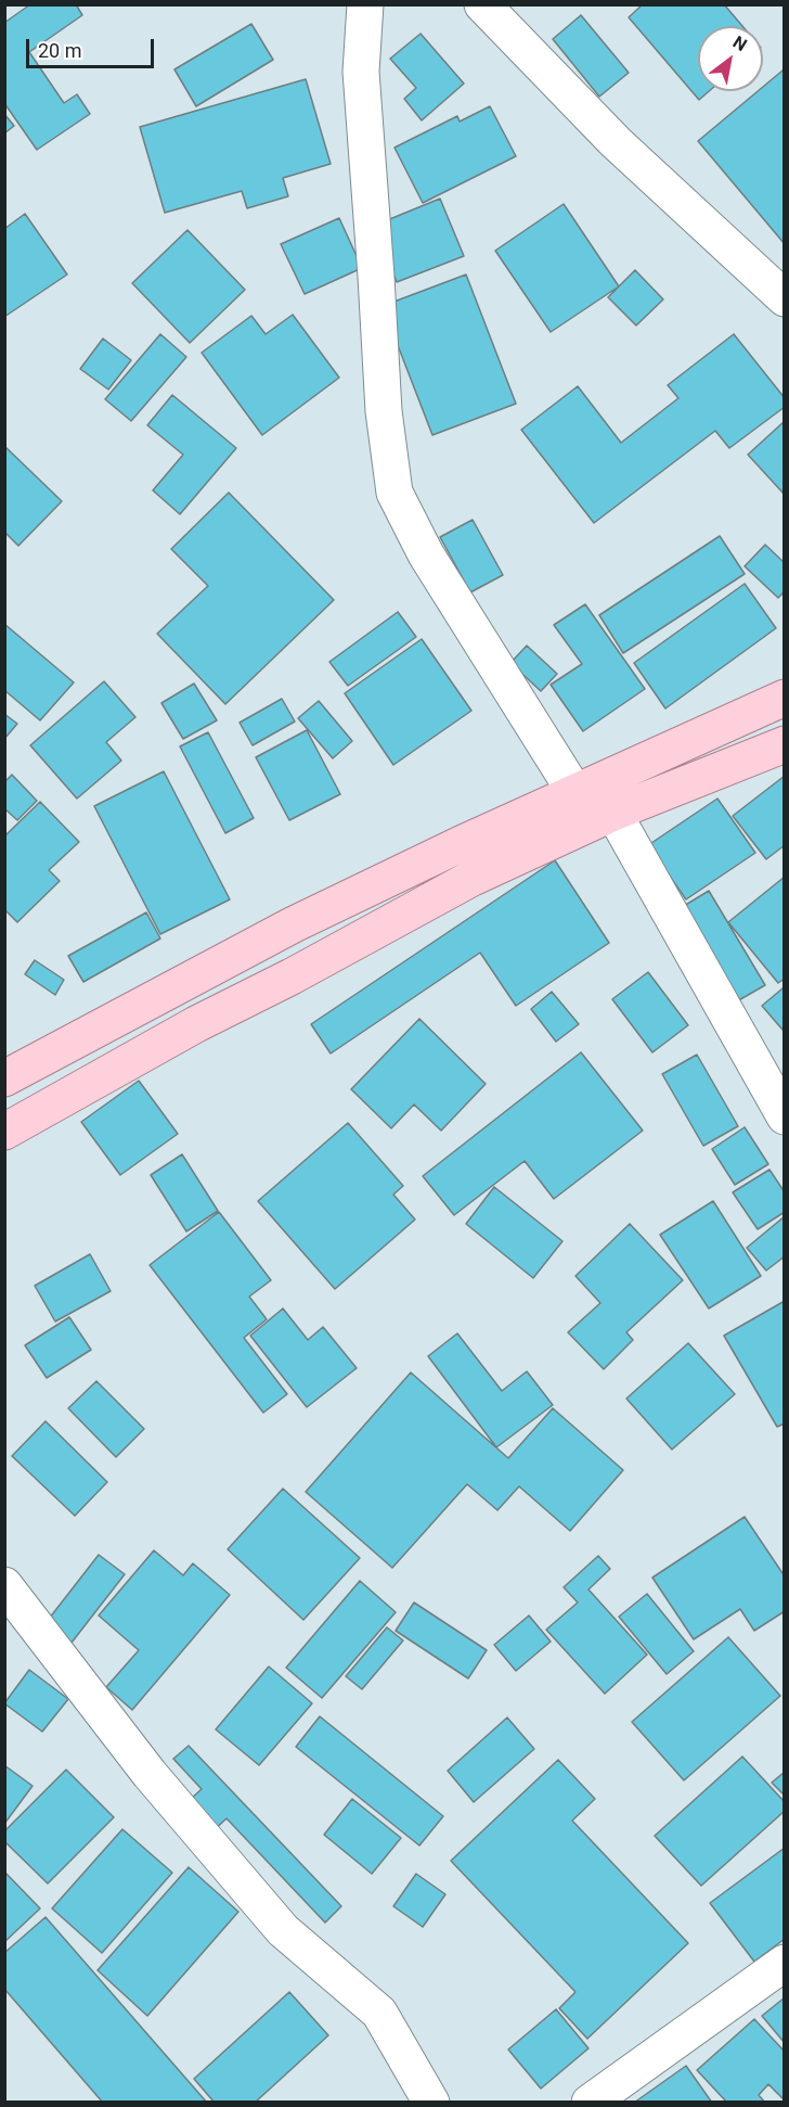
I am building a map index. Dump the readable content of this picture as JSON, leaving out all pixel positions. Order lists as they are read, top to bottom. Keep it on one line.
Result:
{"scale_bar":"20 m","north":"top right"}
